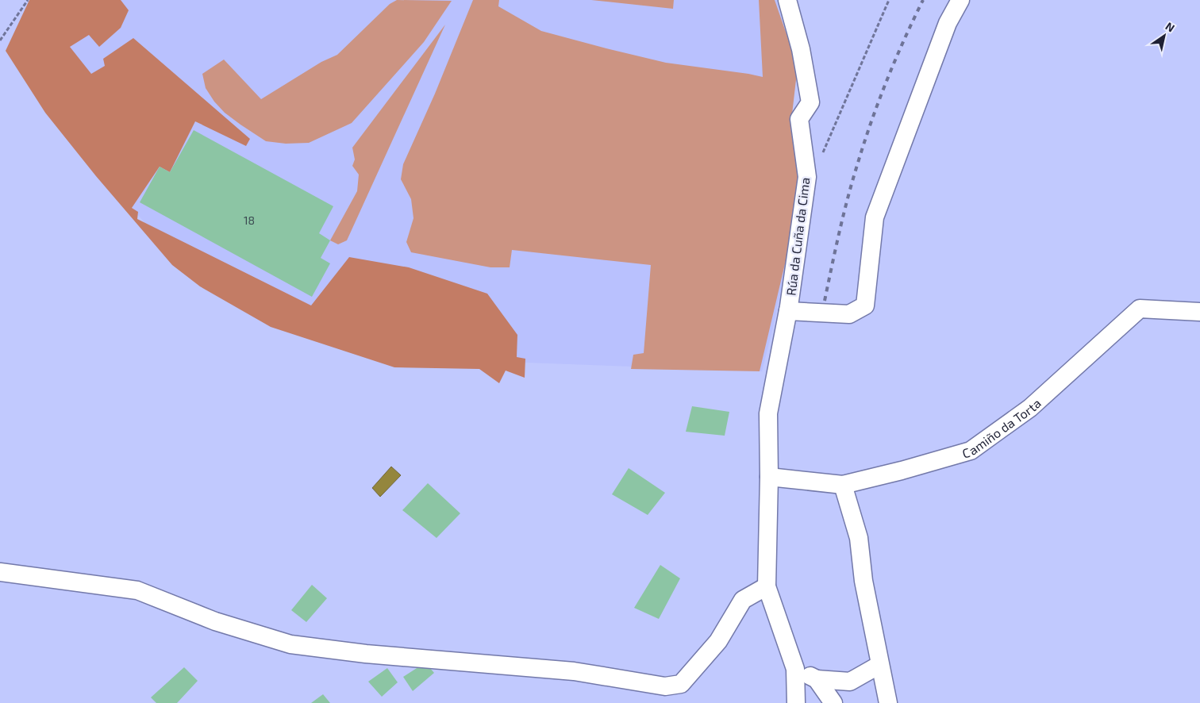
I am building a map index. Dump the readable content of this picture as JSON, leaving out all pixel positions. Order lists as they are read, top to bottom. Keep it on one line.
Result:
{"streets":{"street":["Rúa da Cuña da Cima","Camiño da Torta"]},"crossings":[["Rúa da Cuña da Cima","Camiño da Torta"]],"house_numbers":["18"],"north":"top right"}
